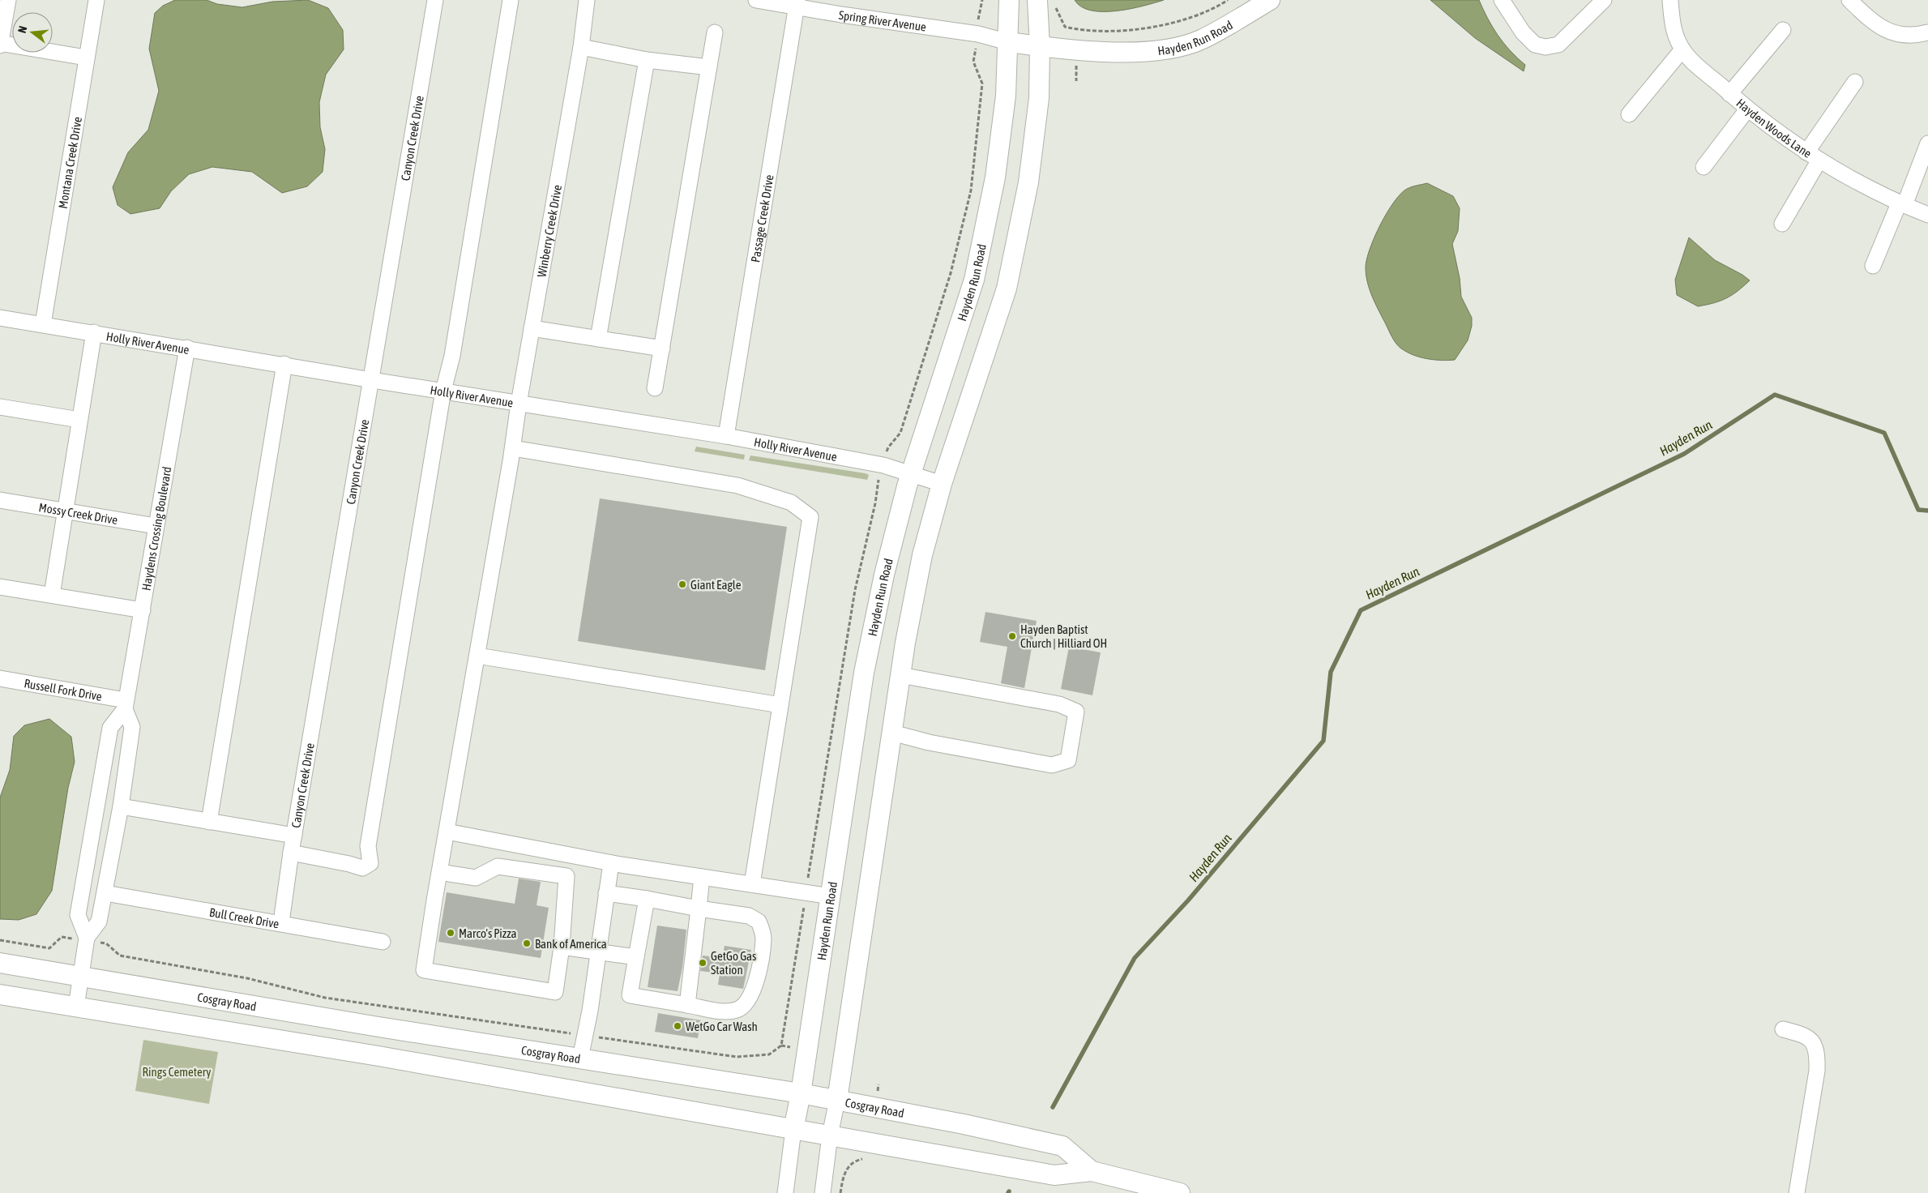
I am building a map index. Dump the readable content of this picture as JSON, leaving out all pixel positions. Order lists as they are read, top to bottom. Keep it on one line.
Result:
{"streets":{"main road":["Hayden Run Road","Cosgray Road"],"street":["Spring River Avenue","Hayden Woods Lane","Canyon Creek Drive","Montana Creek Drive","Passage Creek Drive","Winberry Creek Drive","Holly River Avenue","Mossy Creek Drive","Haydens Crossing Boulevard","Russell Fork Drive","Bull Creek Drive"]},"crossings":[["Spring River Avenue","Hayden Run Road"],["Spring River Avenue","Passage Creek Drive"],["Hayden Run Road","Holly River Avenue"],["Hayden Run Road","Cosgray Road"],["Canyon Creek Drive","Holly River Avenue"],["Canyon Creek Drive","Bull Creek Drive"],["Montana Creek Drive","Holly River Avenue"],["Passage Creek Drive","Holly River Avenue"],["Winberry Creek Drive","Holly River Avenue"],["Holly River Avenue","Haydens Crossing Boulevard"],["Mossy Creek Drive","Haydens Crossing Boulevard"],["Haydens Crossing Boulevard","Russell Fork Drive"],["Haydens Crossing Boulevard","Bull Creek Drive"],["Haydens Crossing Boulevard","Cosgray Road"]],"water":["Hayden Run"],"parks":["Rings Cemetery"],"places":["Giant Eagle","Hayden Baptist Church | Hilliard OH","Marco's Pizza","Bank of America","GetGo Gas Station","WetGo Car Wash"],"north":"left"}
